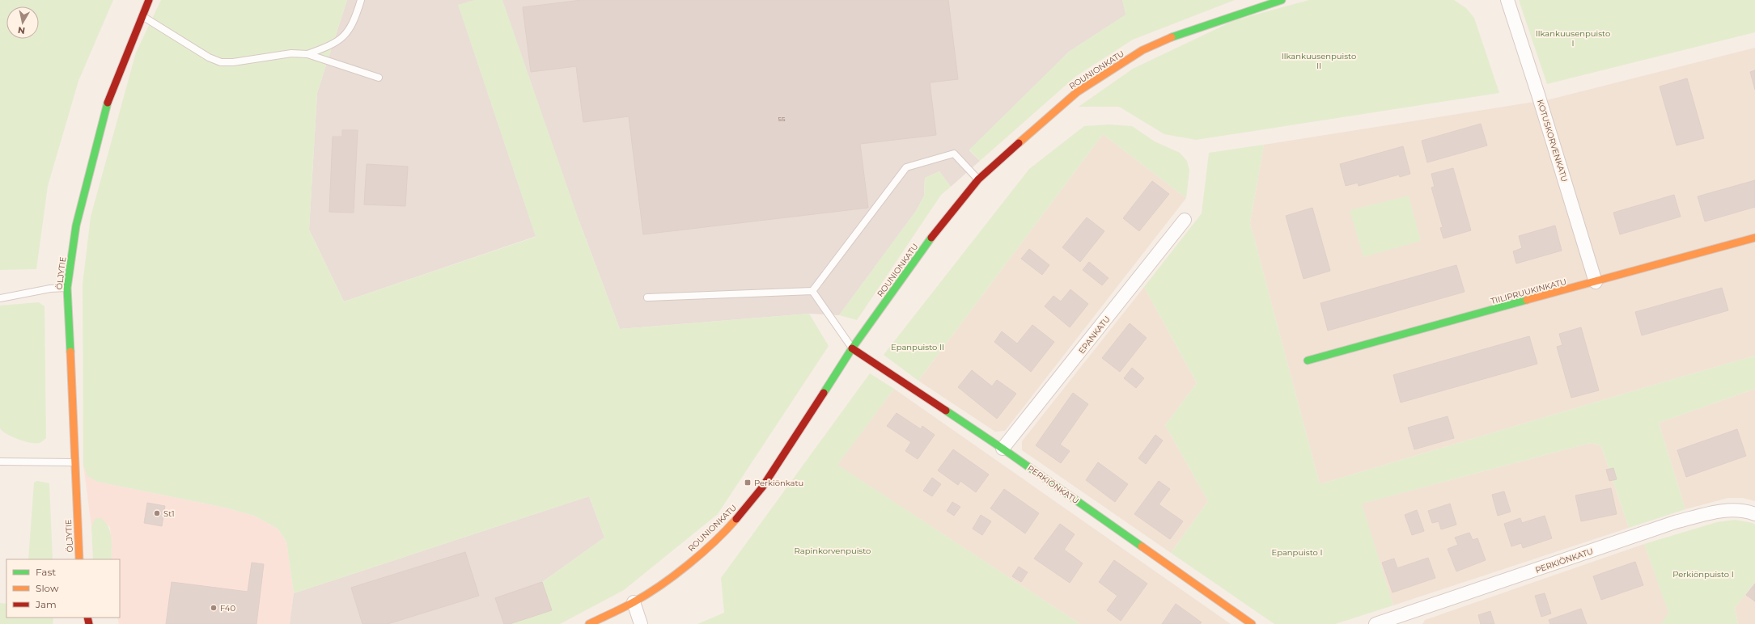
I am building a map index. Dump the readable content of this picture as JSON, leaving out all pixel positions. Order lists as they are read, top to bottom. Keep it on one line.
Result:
{"streets":{"main road":["ROUNIONKATU","ÖLJYTIE","TIILIPRUUKINKATU","PERKIÖNKATU"],"street":["KOTUSKORVENKATU","EPANKATU"]},"crossings":[["ROUNIONKATU","PERKIÖNKATU"],["KOTUSKORVENKATU","TIILIPRUUKINKATU"],["EPANKATU","PERKIÖNKATU"]],"parks":["Ilkankuusenpuisto I","Ilkankuusenpuisto II","Epanpuisto II","Rapinkorvenpuisto","Epanpuisto I","Perkiönpuisto I"],"places":{"transit":["Perkiönkatu"],"other":["St1","F40"]},"house_numbers":["55"],"legend":["Fast","Slow","Jam"],"north":"bottom"}
